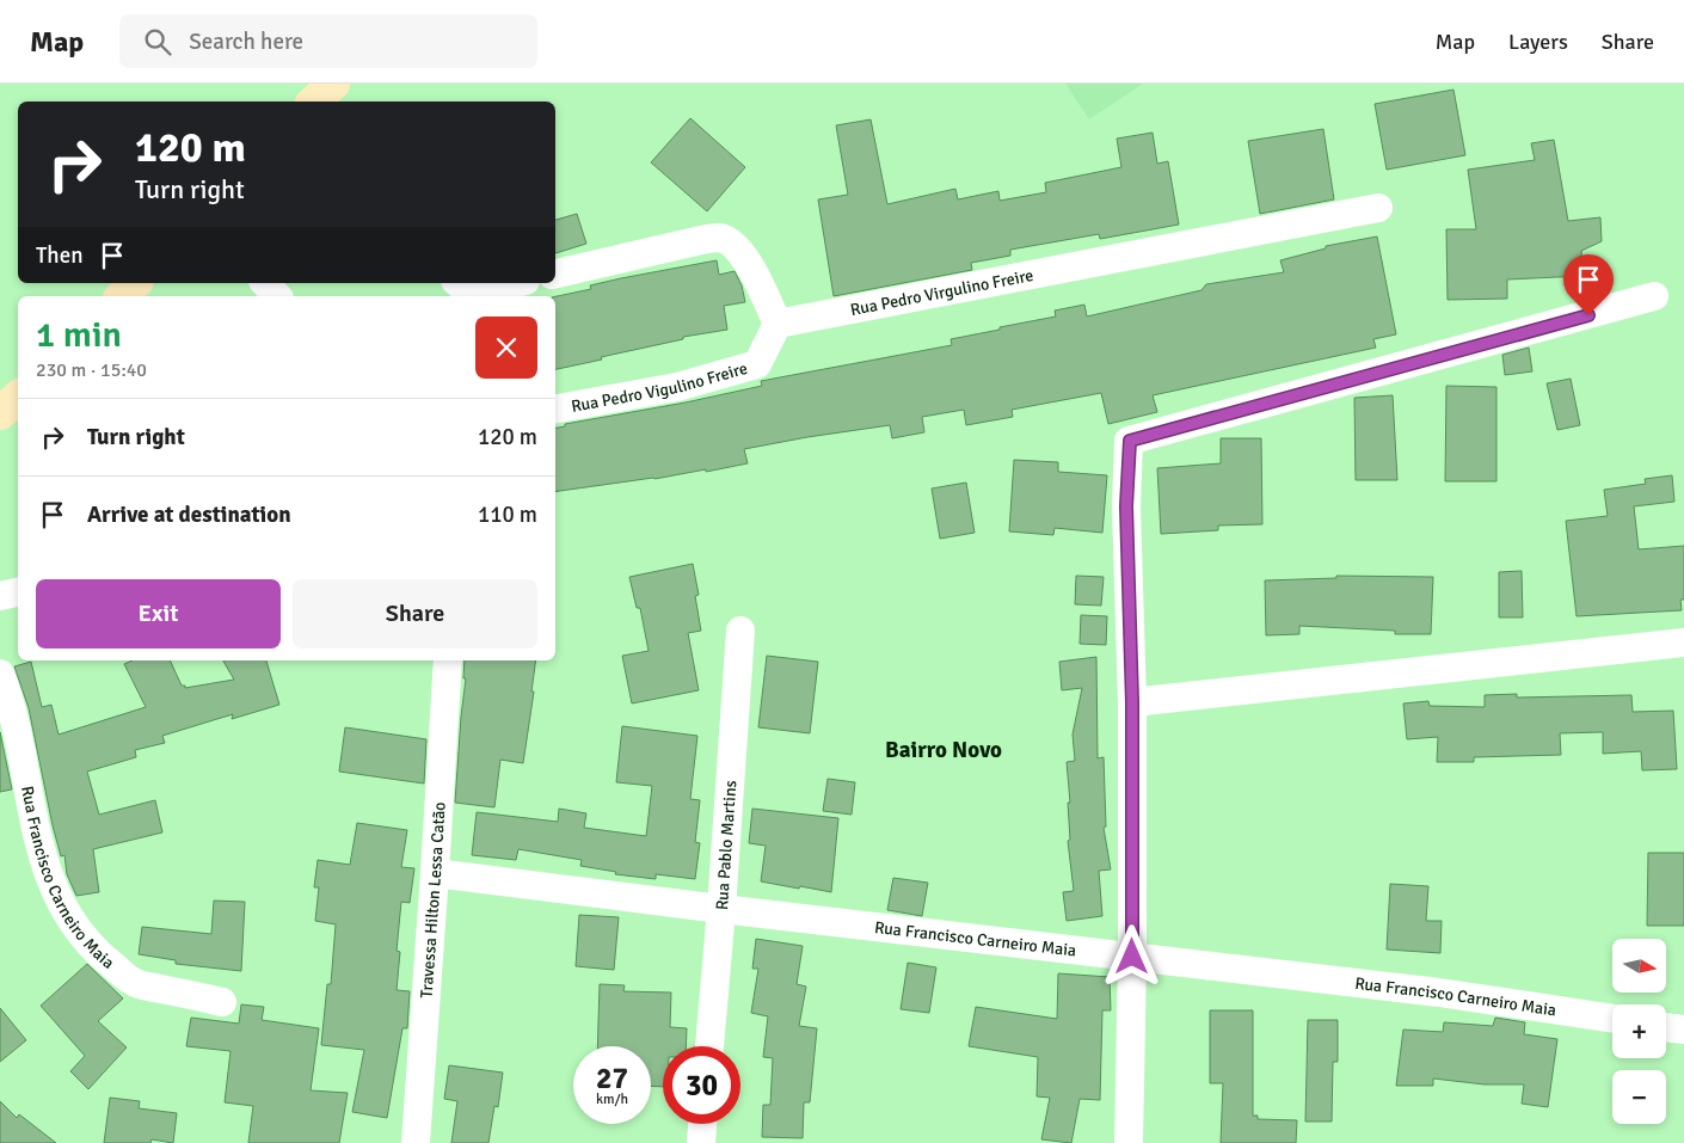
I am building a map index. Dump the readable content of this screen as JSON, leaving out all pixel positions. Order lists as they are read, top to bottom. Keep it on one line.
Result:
{"streets":{"street":["Rua Pedro Virgulino Freire","Rua Pedro Vigulino Freire","Rua Pablo Martins","Rua Francisco Carneiro Maia","Travessa Hilton Lessa Catão"]},"crossings":[["Rua Pedro Virgulino Freire","Rua Pedro Vigulino Freire"],["Rua Pablo Martins","Rua Francisco Carneiro Maia"],["Rua Francisco Carneiro Maia","Travessa Hilton Lessa Catão"]],"districts":["Bairro Novo"],"north":"right","page":{"header":"Map","search":"Search here","nav":["Map","Layers","Share"],"turn":["120 m","Turn right"],"then":"Then","heading":["1 min","230 m · 15:40"],"list":[{"name":"Turn right","value":"120 m"},{"name":"Arrive at destination","value":"110 m"}],"buttons":["Exit","Share"],"map_buttons":["+","−"],"speed":"27 km/h","limit":"30"}}
